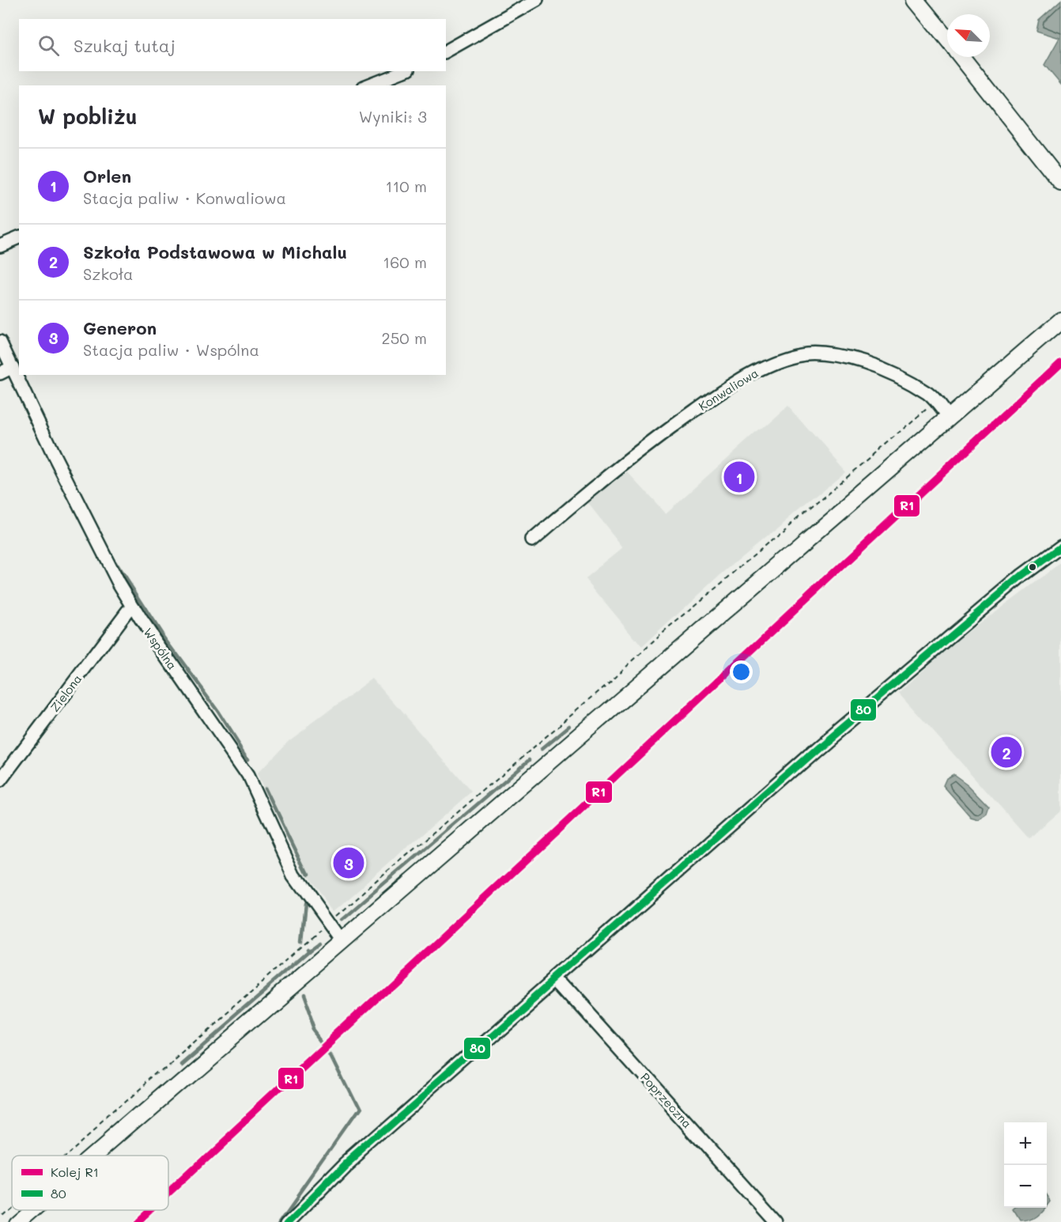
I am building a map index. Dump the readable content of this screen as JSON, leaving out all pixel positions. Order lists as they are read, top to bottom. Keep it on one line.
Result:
{"streets":{"street":["Konwaliowa","Wspólna","Zielona","Poprzeczna"]},"crossings":[["Wspólna","Zielona"]],"lines":["rail line R1","transit line 80"],"legend":["Kolej R1","80"],"north":"top left","page":{"search":"Szukaj tutaj","heading":["W pobliżu","Wyniki: 3"],"list":[{"mark":"1","name":"Orlen","note":"Stacja paliw · Konwaliowa","value":"110 m"},{"mark":"2","name":"Szkoła Podstawowa w Michalu","note":"Szkoła","value":"160 m"},{"mark":"3","name":"Generon","note":"Stacja paliw · Wspólna","value":"250 m"}],"pins":["1","2","3"],"map_buttons":["+","−"]}}
